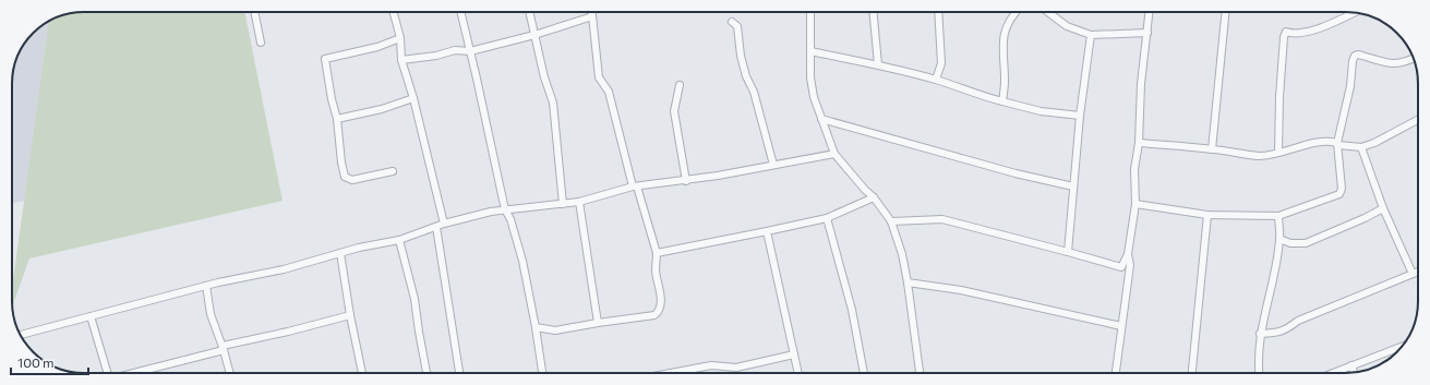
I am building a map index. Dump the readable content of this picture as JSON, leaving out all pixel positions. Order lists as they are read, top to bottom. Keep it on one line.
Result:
{"scale_bar":"100 m"}
